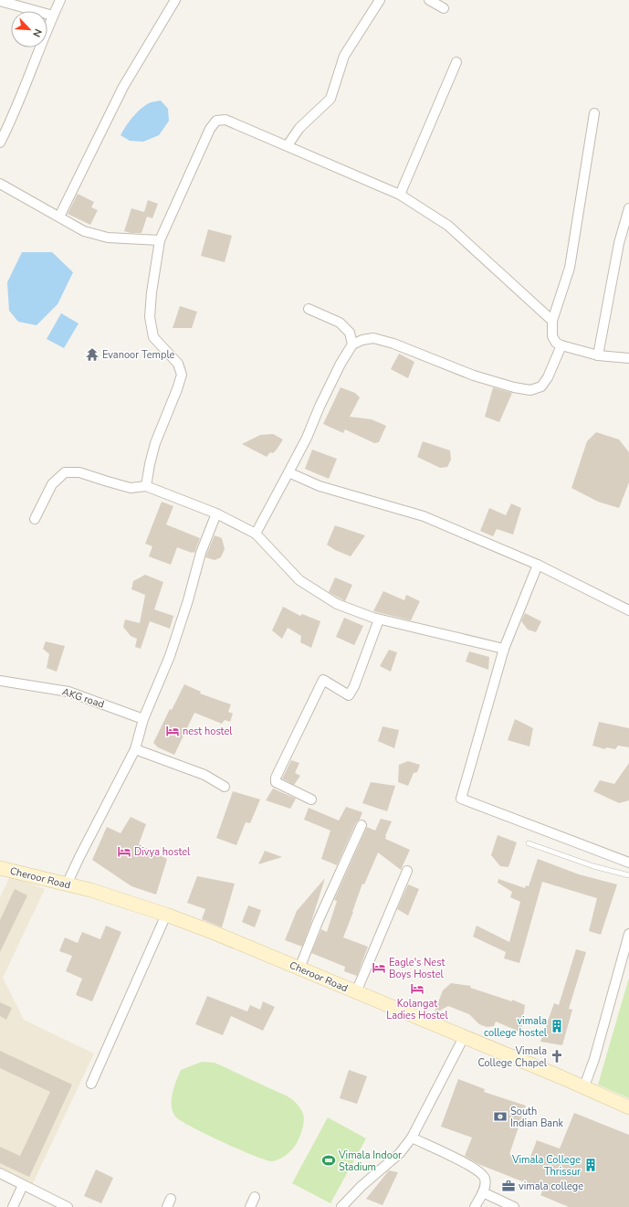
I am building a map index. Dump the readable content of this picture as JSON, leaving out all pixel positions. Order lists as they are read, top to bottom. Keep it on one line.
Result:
{"streets":{"main road":["Cheroor Road"],"street":["AKG road"]},"places":{"temple":["Evanoor Temple"],"hotel":["nest hostel","Divya hostel","Eagle's Nest Boys Hostel","Kolangat Ladies Hostel"],"building":["vimala college hostel","Vimala College Thrissur"],"church":["Vimala College Chapel"],"bank":["South Indian Bank"],"sports":["Vimala Indoor Stadium"],"office":["vimala college"]},"north":"bottom right"}
